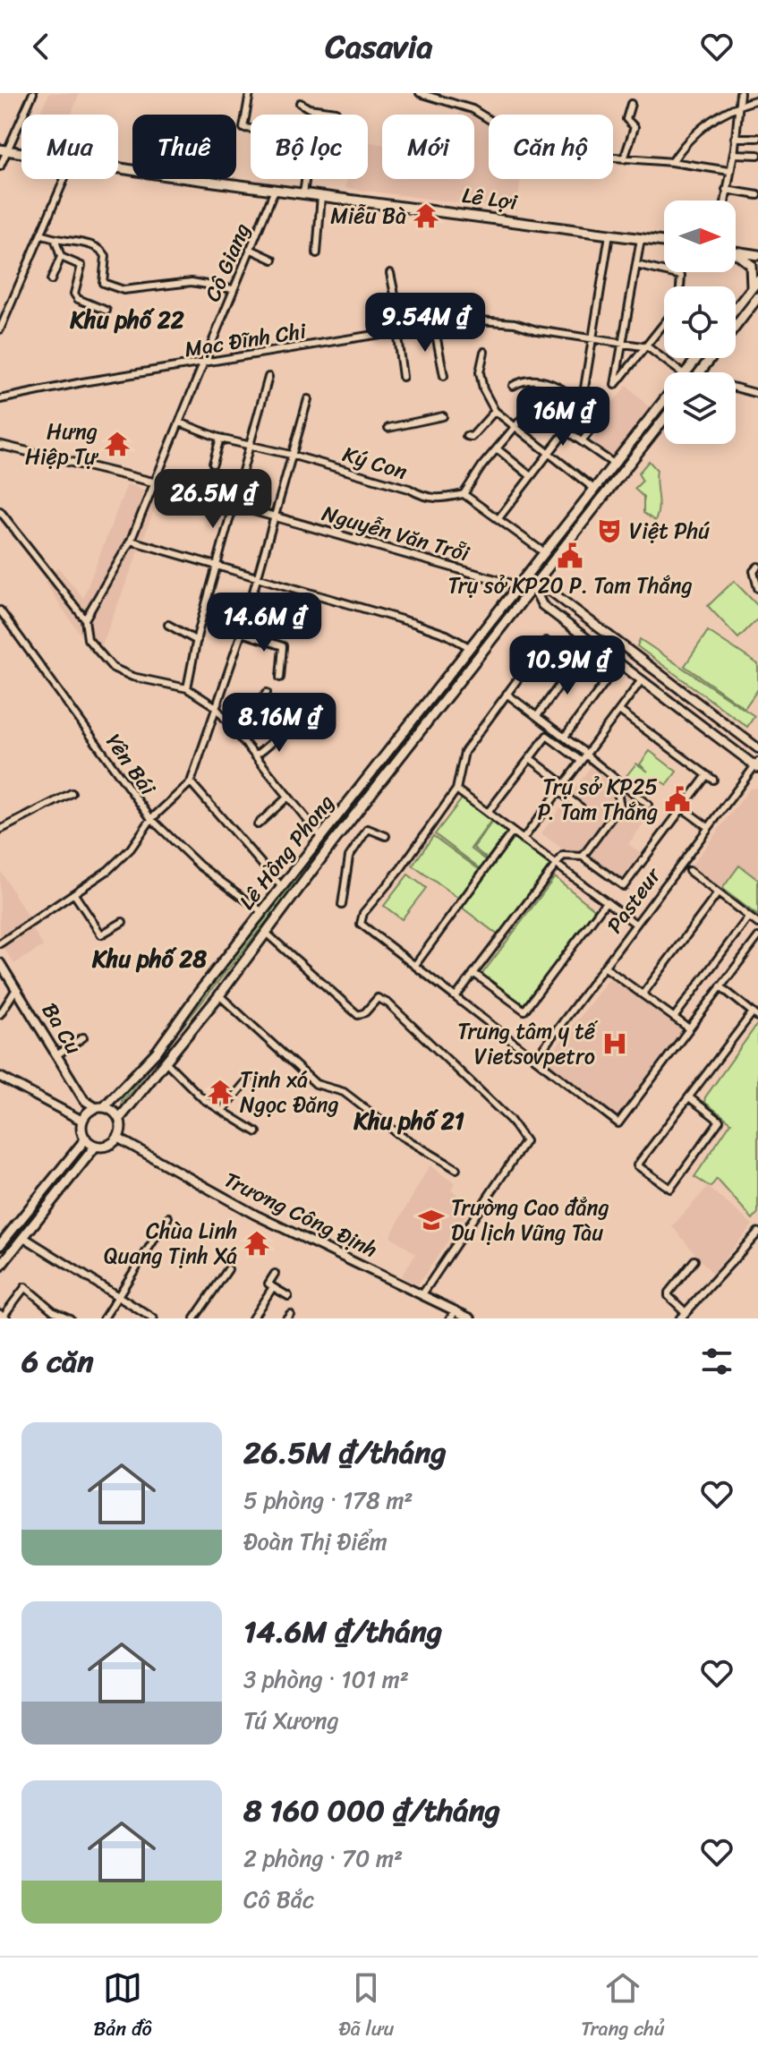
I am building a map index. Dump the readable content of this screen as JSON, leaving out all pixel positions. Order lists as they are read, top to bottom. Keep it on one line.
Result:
{"streets":{"main road":["Lê Lợi","Lê Hồng Phong","Ba Cu","Trương Công Định"],"street":["Cô Giang","Mạc Đĩnh Chi","Ký Con","Nguyễn Văn Trỗi","Yên Bái","Pasteur"]},"crossings":[["Lê Lợi","Cô Giang"],["Cô Giang","Mạc Đĩnh Chi"],["Cô Giang","Ký Con"],["Cô Giang","Nguyễn Văn Trỗi"],["Nguyễn Văn Trỗi","Lê Hồng Phong"],["Yên Bái","Lê Hồng Phong"],["Lê Hồng Phong","Ba Cu"],["Lê Hồng Phong","Trương Công Định"],["Ba Cu","Trương Công Định"]],"districts":["Khu phố 22","Khu phố 28","Khu phố 21"],"places":{"temple":["Miễu Bà","Hưng Hiệp Tự","Tịnh xá Ngọc Đăng","Chùa Linh Quang Tịnh Xá"],"theatre":["Việt Phú"],"public building":["Trụ sở KP20 P. Tam Thắng","Trụ sở KP25 P. Tam Thắng"],"hospital":["Trung tâm y tế Vietsovpetro"],"school or university":["Trường Cao đẳng Du lịch Vũng Tàu"]},"north":"right","page":{"header":"Casavia","chip":["Mua","Thuê","Bộ lọc","Mới","Căn hộ"],"price":["9.54M ₫","16M ₫","26.5M ₫","14.6M ₫","10.9M ₫","8.16M ₫"],"heading":"6 căn","list":[{"name":"26.5M ₫/tháng","note":"5 phòng · 178 m² · Đoàn Thị Điểm"},{"name":"14.6M ₫/tháng","note":"3 phòng · 101 m² · Tú Xương"},{"name":"8 160 000 ₫/tháng","note":"2 phòng · 70 m² · Cô Bắc"}],"tabs":["Bản đồ","Đã lưu","Trang chủ"]}}
